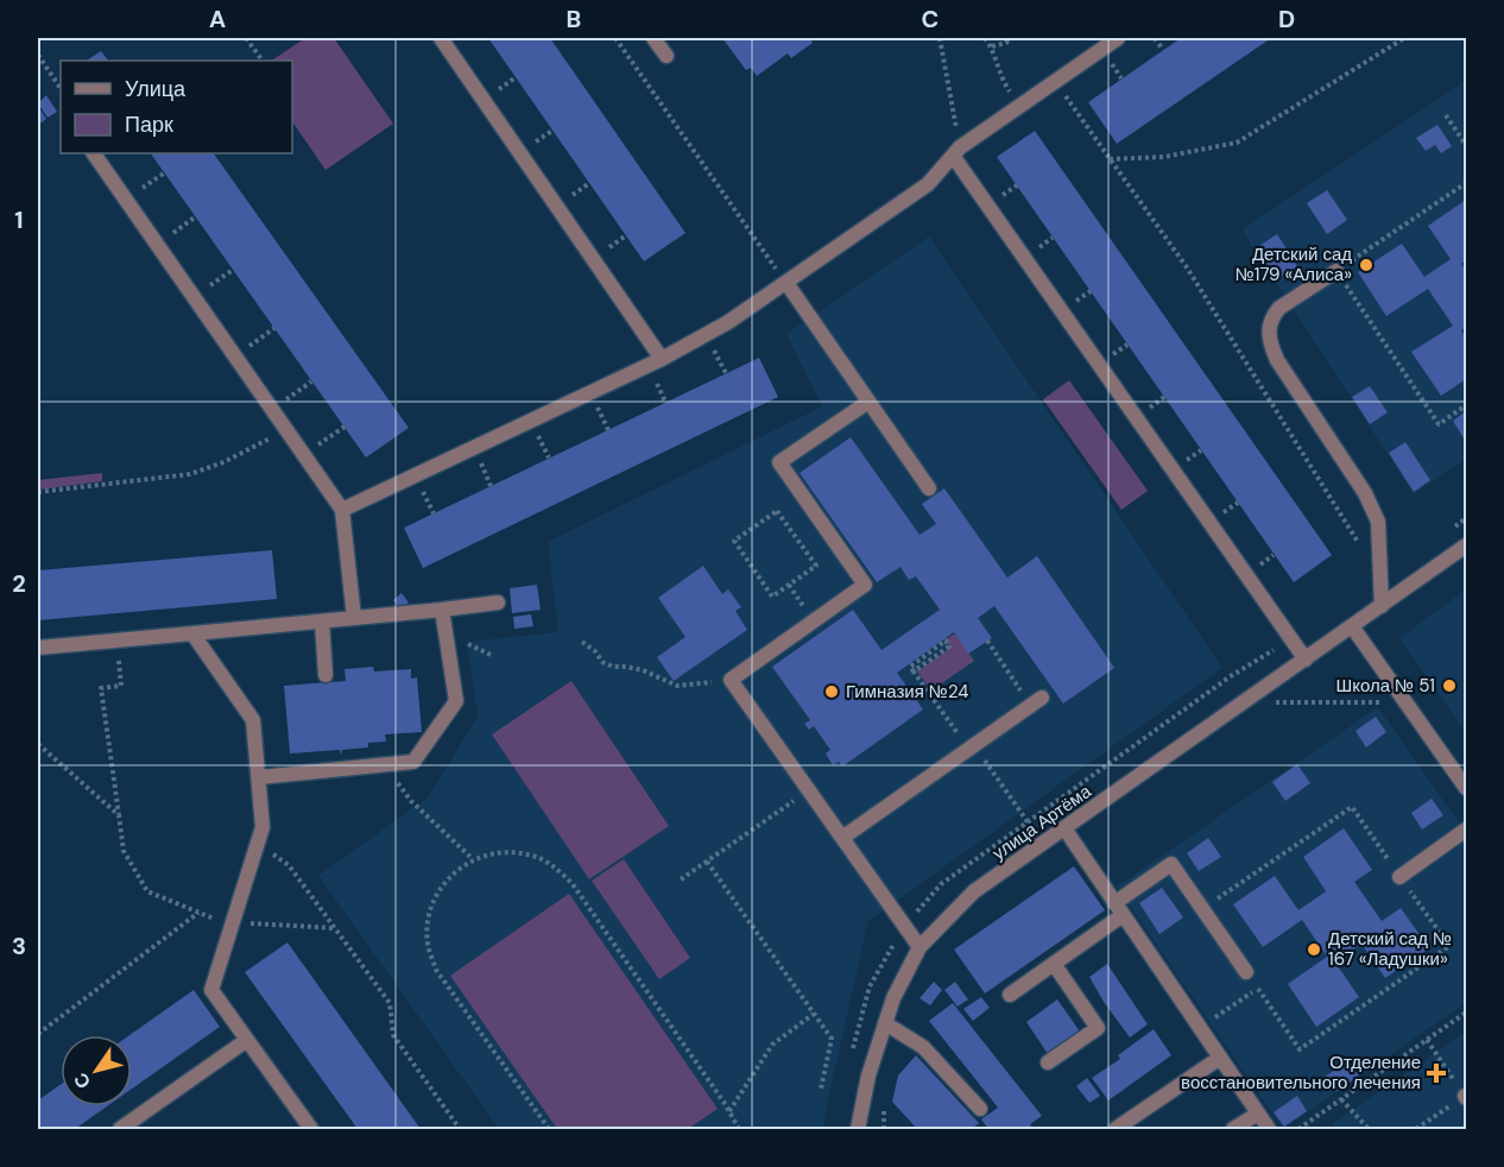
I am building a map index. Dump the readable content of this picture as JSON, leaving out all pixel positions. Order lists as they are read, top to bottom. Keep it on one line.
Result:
{"streets":{"street":["улица Артёма"]},"places":{"other":["Детский сад №179 «Алиса»","Школа № 51","Гимназия №24","Детский сад № 167 «Ладушки»"],"health":["Отделение восстановительного лечения"]},"legend":["Улица","Парк"],"north":"bottom left","grid":{"columns":["A","B","C","D"],"rows":["1","2","3"]}}
